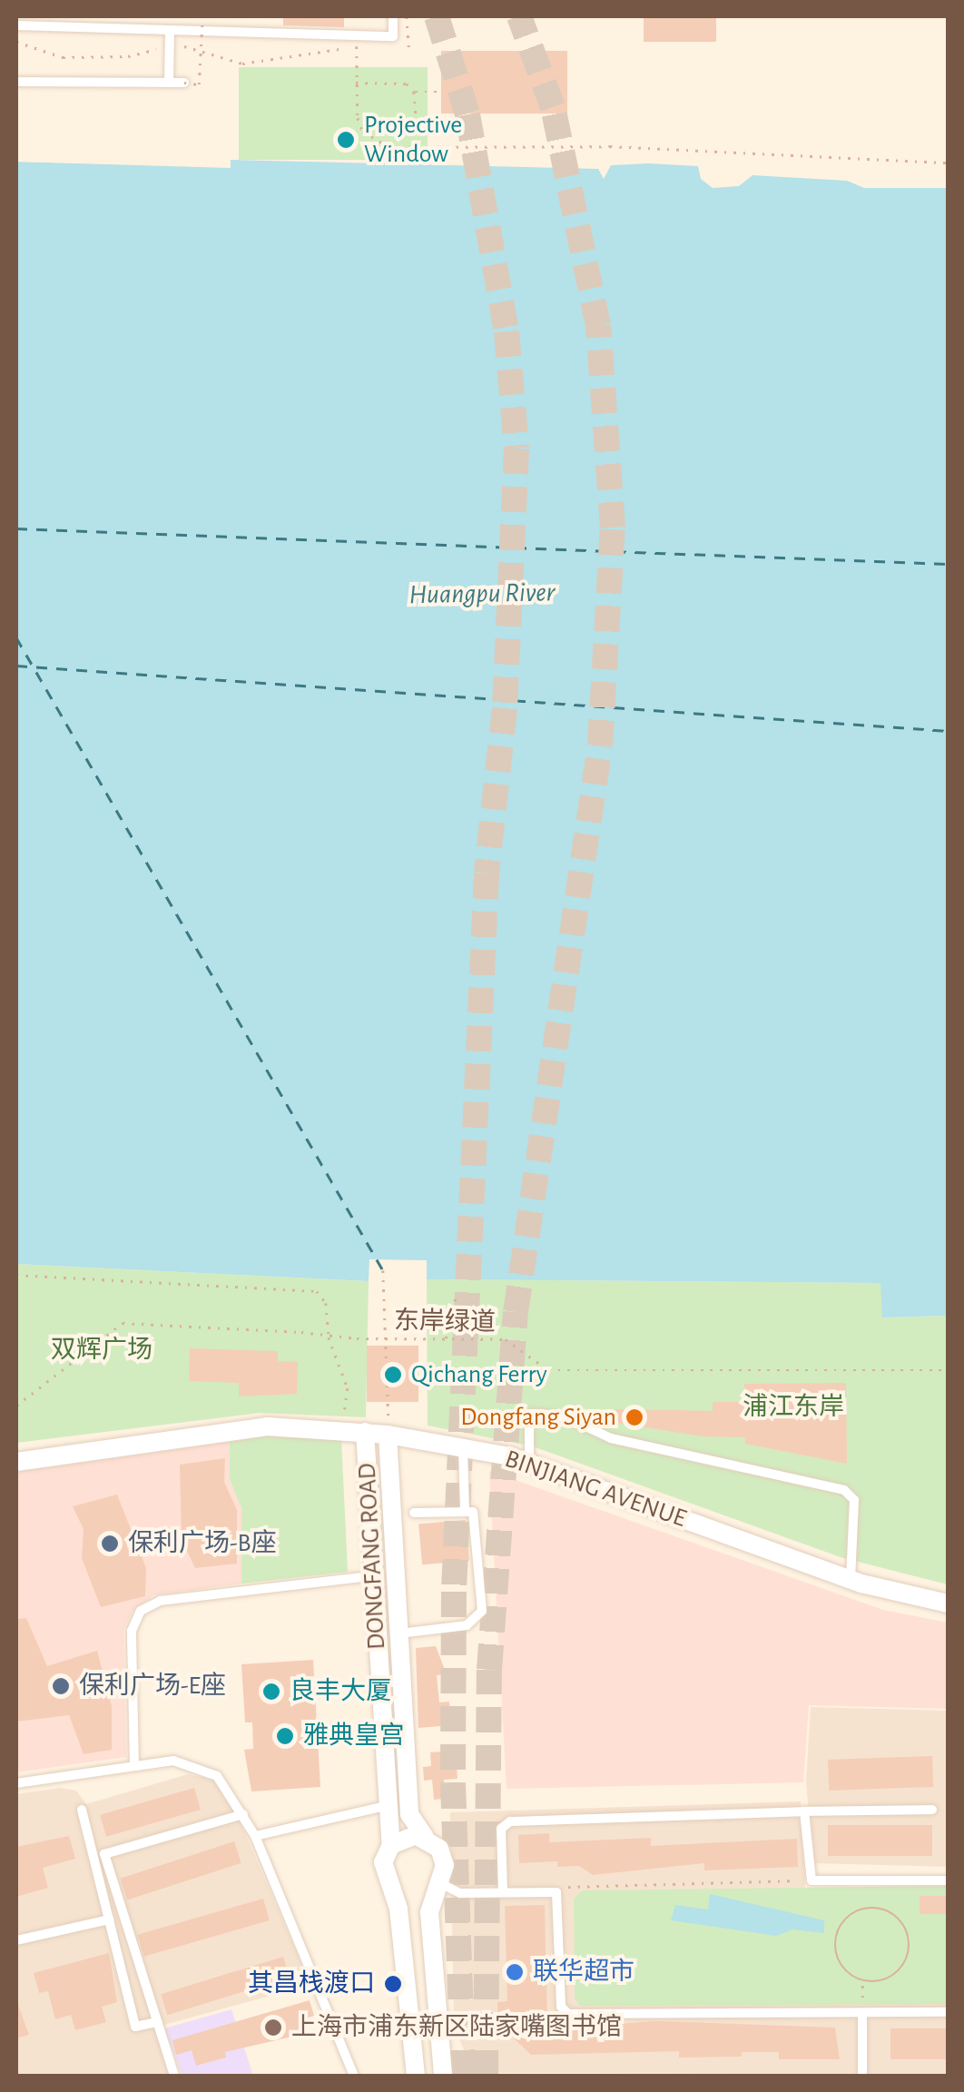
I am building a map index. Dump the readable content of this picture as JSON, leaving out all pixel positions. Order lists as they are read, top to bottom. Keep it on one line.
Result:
{"streets":{"street":["BINJIANG AVENUE","DONGFANG ROAD"],"path":["东岸绿道"]},"crossings":[["BINJIANG AVENUE","DONGFANG ROAD"]],"water":["Huangpu River"],"parks":["双辉广场","浦江东岸"],"places":["Projective Window","Qichang Ferry","Dongfang Siyan","保利广场-B座","保利广场-E座","良丰大厦","雅典皇宫","联华超市","其昌栈渡口","上海市浦东新区陆家嘴图书馆"]}
